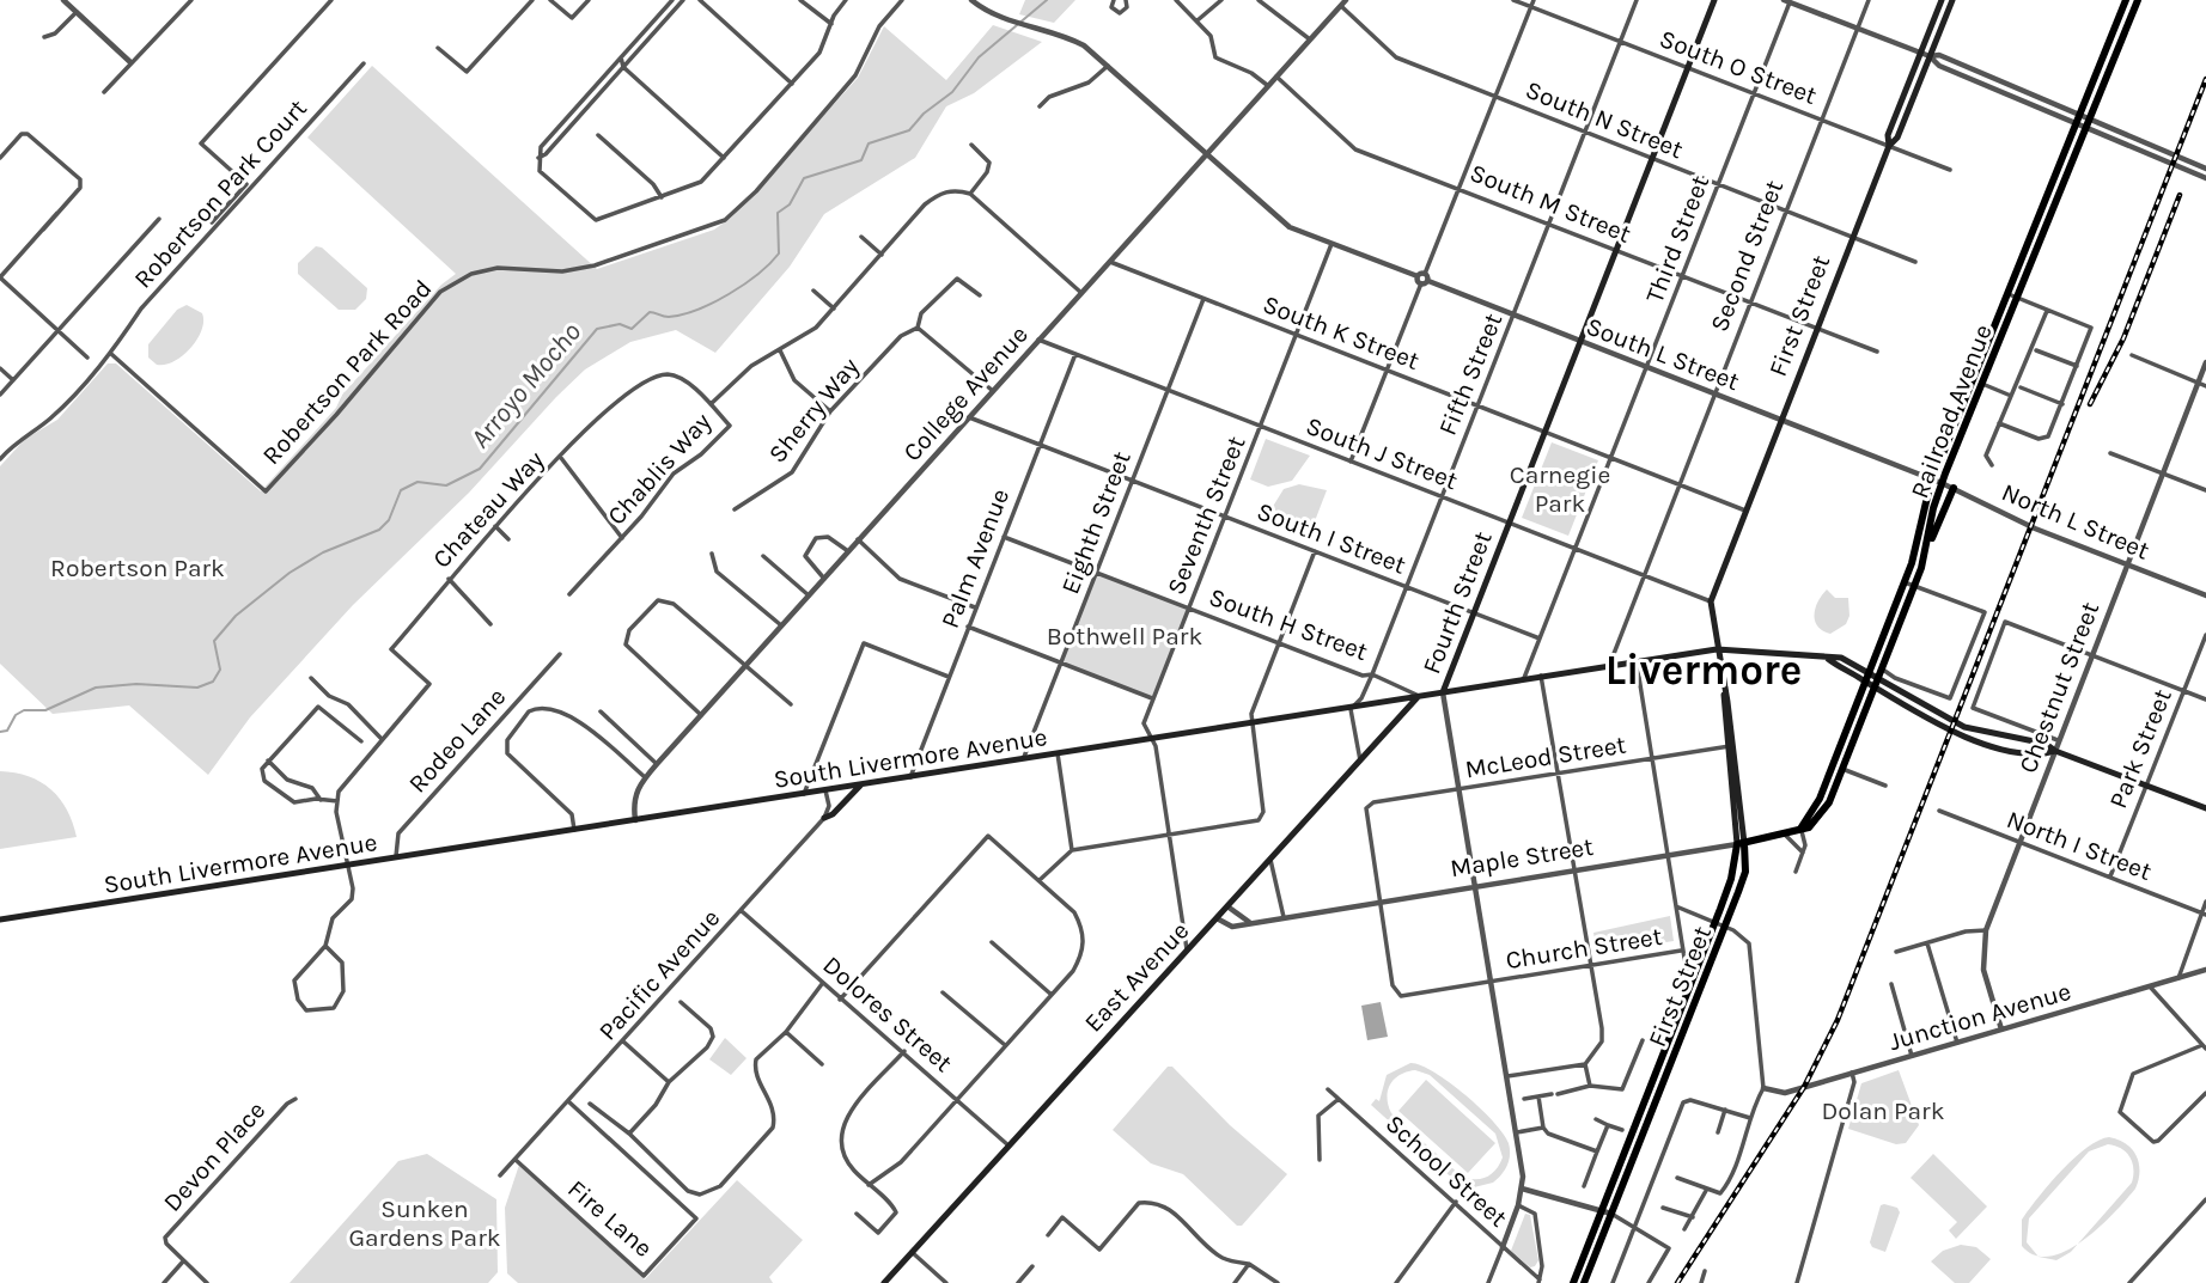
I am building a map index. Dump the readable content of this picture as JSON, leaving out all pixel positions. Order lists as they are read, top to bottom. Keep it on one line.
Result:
{"streets":{"main road":["First Street","Railroad Avenue","Fourth Street","South Livermore Avenue","Maple Street","East Avenue"],"street":["South O Street","South N Street","Robertson Park Court","South M Street","Third Street","Second Street","South K Street","South L Street","Robertson Park Road","Fifth Street","College Avenue","Sherry Way","South J Street","Chablis Way","Chateau Way","Seventh Street","North L Street","Eighth Street","South I Street","Palm Avenue","South H Street","Chestnut Street","Rodeo Lane","Park Street","McLeod Street","North I Street","Church Street","Pacific Avenue","Dolores Street","Junction Avenue","Devon Place","School Street","Fire Lane"]},"crossings":[["South O Street","Third Street"],["South O Street","Second Street"],["South O Street","First Street"],["South O Street","Fifth Street"],["South O Street","Fourth Street"],["South N Street","Third Street"],["South N Street","Second Street"],["South N Street","First Street"],["South N Street","Fifth Street"],["South N Street","College Avenue"],["South N Street","Fourth Street"],["Robertson Park Court","Robertson Park Road"],["South M Street","Third Street"],["South M Street","Second Street"],["South M Street","First Street"],["South M Street","Fifth Street"],["South M Street","College Avenue"],["South M Street","Fourth Street"],["Third Street","South K Street"],["Third Street","South L Street"],["Third Street","South J Street"],["Third Street","South I Street"],["Third Street","South Livermore Avenue"],["Second Street","South K Street"],["Second Street","South L Street"],["Second Street","South J Street"],["Second Street","South Livermore Avenue"],["First Street","South K Street"],["First Street","South L Street"],["First Street","South J Street"],["First Street","McLeod Street"],["First Street","South Livermore Avenue"],["First Street","Maple Street"],["South K Street","Fifth Street"],["South K Street","College Avenue"],["South K Street","Seventh Street"],["South K Street","Eighth Street"],["South K Street","Fourth Street"],["South L Street","Fifth Street"],["South L Street","College Avenue"],["South L Street","Railroad Avenue"],["South L Street","Seventh Street"],["South L Street","North L Street"],["South L Street","Fourth Street"],["Fifth Street","South J Street"],["Fifth Street","South I Street"],["Fifth Street","South H Street"],["Fifth Street","South Livermore Avenue"],["College Avenue","South J Street"],["College Avenue","South I Street"],["College Avenue","South Livermore Avenue"],["Railroad Avenue","North L Street"],["Railroad Avenue","South Livermore Avenue"],["Railroad Avenue","Maple Street"],["South J Street","Seventh Street"],["South J Street","Eighth Street"],["South J Street","Palm Avenue"],["South J Street","Fourth Street"],["Chablis Way","Chateau Way"],["Seventh Street","South I Street"],["Seventh Street","South H Street"],["Seventh Street","South Livermore Avenue"],["Seventh Street","East Avenue"],["North L Street","Chestnut Street"],["Eighth Street","South I Street"],["Eighth Street","South H Street"],["Eighth Street","South Livermore Avenue"],["South I Street","Palm Avenue"],["South I Street","Fourth Street"],["Palm Avenue","South H Street"],["Palm Avenue","South Livermore Avenue"],["Fourth Street","McLeod Street"],["Fourth Street","South Livermore Avenue"],["Fourth Street","Maple Street"],["Fourth Street","Church Street"],["Fourth Street","School Street"],["South H Street","South Livermore Avenue"],["South H Street","East Avenue"],["Chestnut Street","South Livermore Avenue"],["Chestnut Street","North I Street"],["Chestnut Street","Junction Avenue"],["Rodeo Lane","South Livermore Avenue"],["Park Street","South Livermore Avenue"],["Park Street","North I Street"],["McLeod Street","Maple Street"],["McLeod Street","Church Street"],["South Livermore Avenue","East Avenue"],["Maple Street","Church Street"],["Maple Street","East Avenue"],["Pacific Avenue","Dolores Street"],["Pacific Avenue","Fire Lane"],["East Avenue","Dolores Street"]],"districts":["Livermore"],"water":["Arroyo Mocho"],"parks":["Carnegie Park","Robertson Park","Bothwell Park","Dolan Park","Sunken Gardens Park"]}
